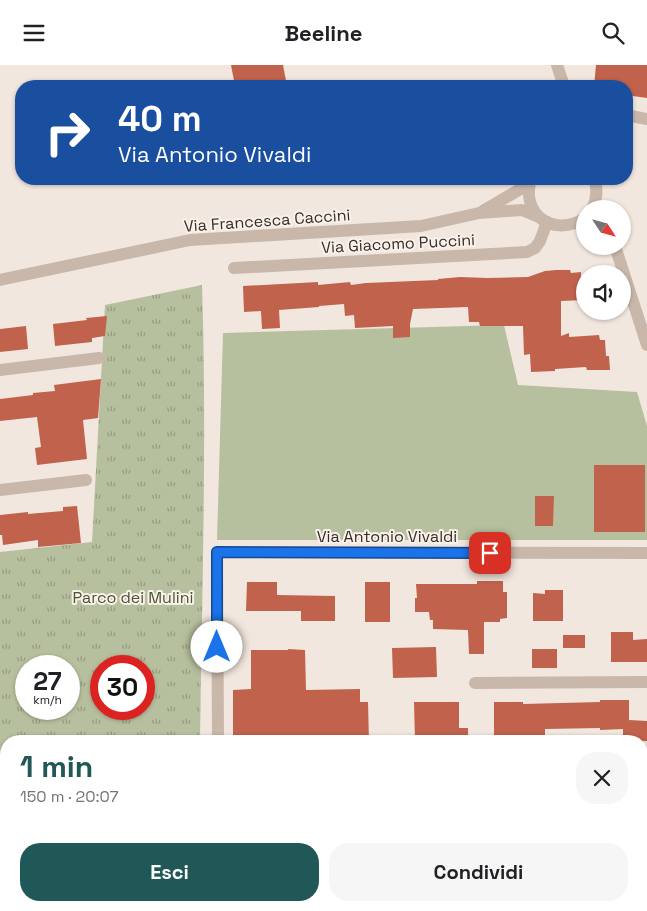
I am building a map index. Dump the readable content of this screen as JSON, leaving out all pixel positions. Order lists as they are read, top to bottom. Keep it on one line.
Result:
{"streets":{"street":["Via Francesca Caccini","Via Giacomo Puccini","Via Antonio Vivaldi"]},"crossings":[["Via Francesca Caccini","Via Giacomo Puccini"]],"parks":["Parco dei Mulini"],"north":"bottom right","page":{"header":"Beeline","turn":["40 m","Via Antonio Vivaldi"],"speed":"27 km/h","limit":"30","heading":["1 min","150 m · 20:07"],"buttons":["Esci","Condividi"]}}
